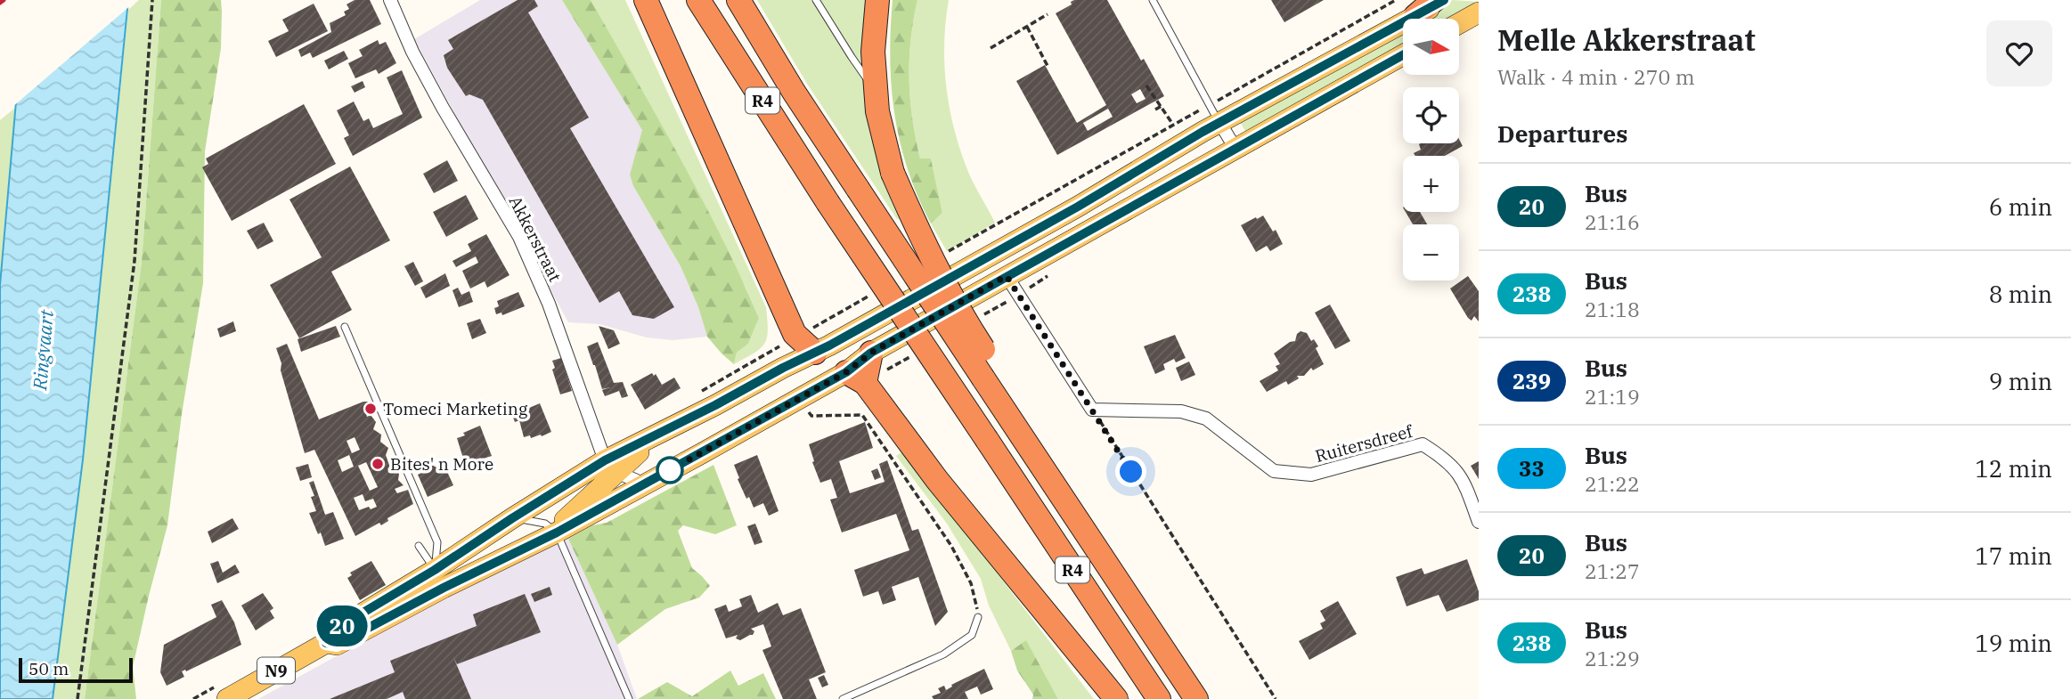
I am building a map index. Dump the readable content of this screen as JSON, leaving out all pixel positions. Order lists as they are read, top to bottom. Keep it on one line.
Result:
{"streets":{"highway":["R4"],"main road":["N9"],"street":["Akkerstraat","Ruitersdreef"]},"crossings":[["Akkerstraat","N9"]],"water":["Ringvaart"],"places":["Tomeci Marketing","Bites' n More"],"lines":["bus line 20"],"scale_bar":"50 m","north":"right","page":{"on_map":"20","heading":[["Melle Akkerstraat","Walk · 4 min · 270 m"],"Departures"],"map_buttons":["+","−"],"list":[{"mark":"20","name":"Bus","note":"21:16","value":"6 min"},{"mark":"238","name":"Bus","note":"21:18","value":"8 min"},{"mark":"239","name":"Bus","note":"21:19","value":"9 min"},{"mark":"33","name":"Bus","note":"21:22","value":"12 min"},{"mark":"20","name":"Bus","note":"21:27","value":"17 min"},{"mark":"238","name":"Bus","note":"21:29","value":"19 min"}],"scale":"50 m"}}
